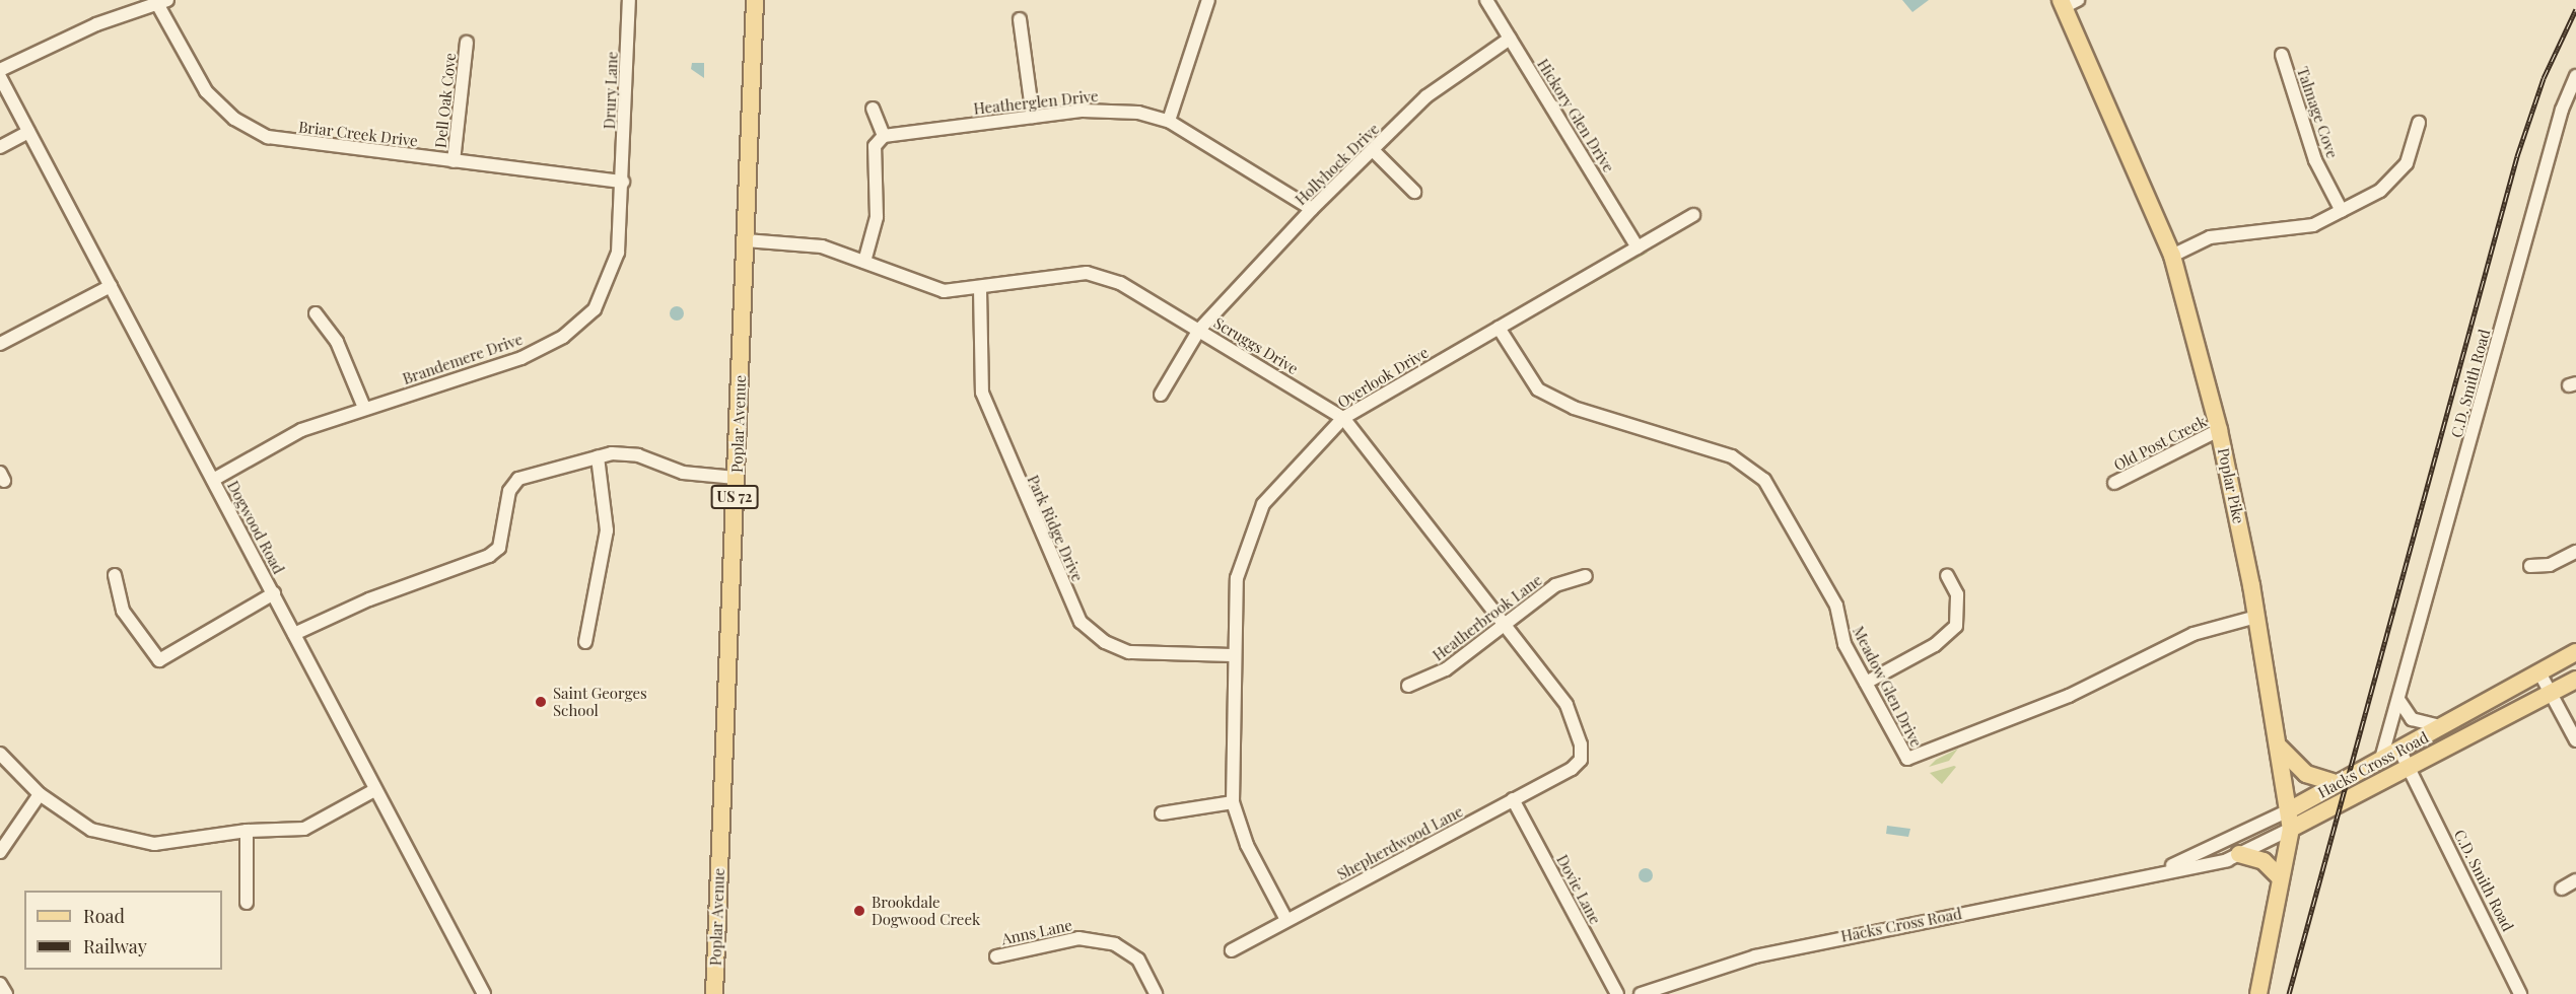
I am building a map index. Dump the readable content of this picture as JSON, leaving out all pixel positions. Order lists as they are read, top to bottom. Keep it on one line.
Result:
{"streets":{"main road":["Poplar Avenue","Poplar Pike","US 72","Hacks Cross Road"],"street":["Drury Lane","Dell Oak Cove","Heatherglen Drive","Talmage Cove","Hickory Glen Drive","Briar Creek Drive","Hollyhock Drive","Scruggs Drive","Brandemere Drive","Overlook Drive","C.D. Smith Road","Old Post Creek","Dogwood Road","Park Ridge Drive","Heatherbrook Lane","Meadow Glen Drive","Shepherdwood Lane","Dovie Lane","Anns Lane"]},"crossings":[["Drury Lane","Briar Creek Drive"],["Drury Lane","Brandemere Drive"],["Dell Oak Cove","Briar Creek Drive"],["Heatherglen Drive","Hollyhock Drive"],["Hickory Glen Drive","Hollyhock Drive"],["Hickory Glen Drive","Overlook Drive"],["Briar Creek Drive","Brandemere Drive"],["Hollyhock Drive","Scruggs Drive"],["Scruggs Drive","Overlook Drive"],["Scruggs Drive","Poplar Avenue"],["Scruggs Drive","Park Ridge Drive"],["Scruggs Drive","Heatherbrook Lane"],["Scruggs Drive","Shepherdwood Lane"],["Brandemere Drive","Dogwood Road"],["Overlook Drive","Park Ridge Drive"],["Overlook Drive","Meadow Glen Drive"],["Overlook Drive","Shepherdwood Lane"],["C.D. Smith Road","Hacks Cross Road"],["Old Post Creek","Poplar Pike"],["Poplar Pike","Meadow Glen Drive"],["Poplar Pike","Hacks Cross Road"],["Shepherdwood Lane","Dovie Lane"]],"places":["Saint Georges School","Brookdale Dogwood Creek"],"legend":["Road","Railway"]}
